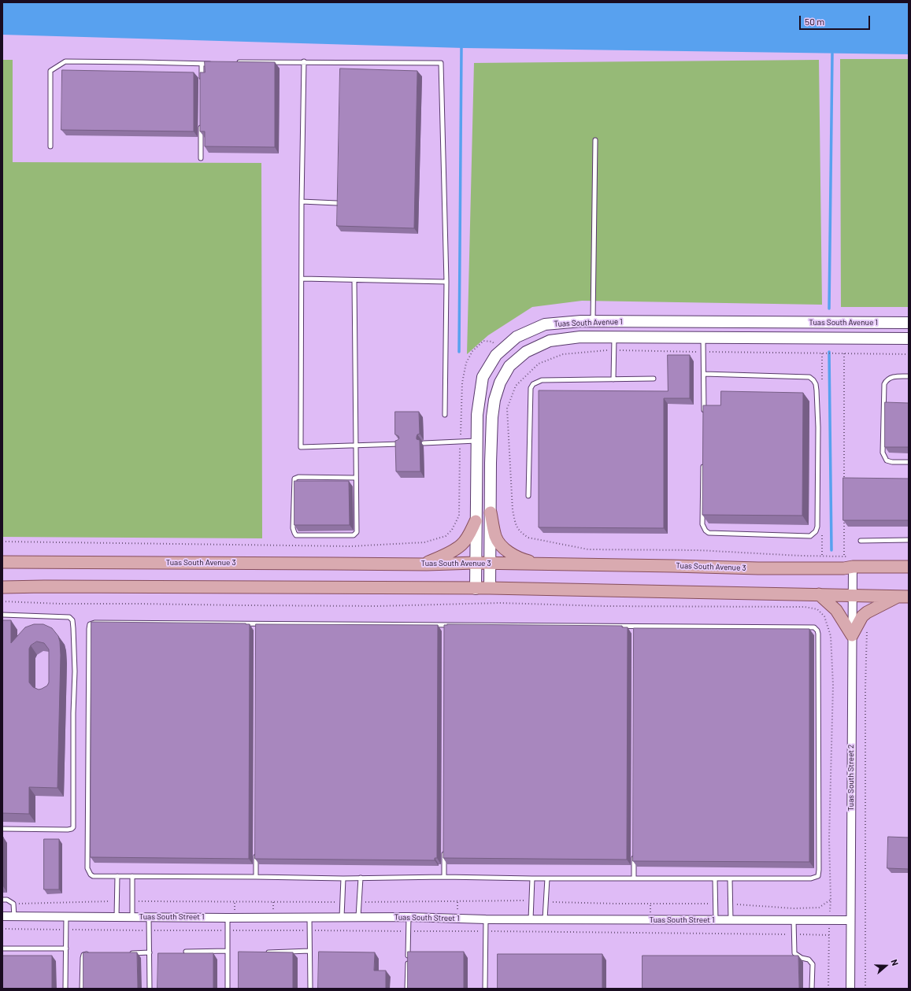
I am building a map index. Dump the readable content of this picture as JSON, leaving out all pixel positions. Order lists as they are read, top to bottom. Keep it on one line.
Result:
{"streets":{"main road":["Tuas South Avenue 1","Tuas South Avenue 3"],"street":["Tuas South Street 2","Tuas South Street 1"]},"crossings":[["Tuas South Avenue 1","Tuas South Avenue 3"],["Tuas South Avenue 3","Tuas South Street 2"],["Tuas South Street 2","Tuas South Street 1"]],"scale_bar":"50 m","north":"right"}
